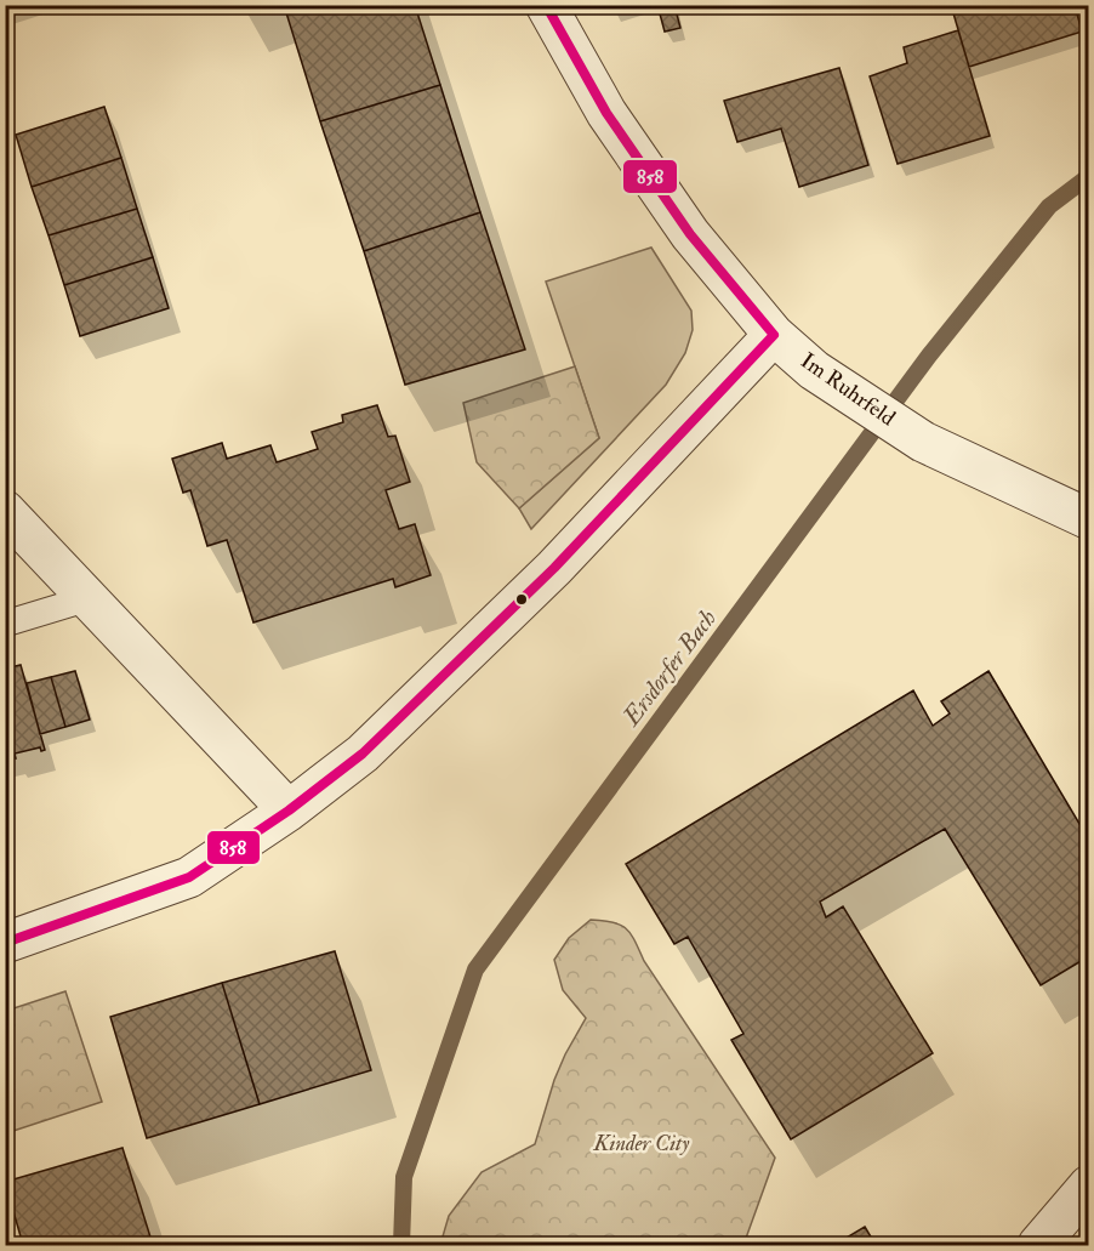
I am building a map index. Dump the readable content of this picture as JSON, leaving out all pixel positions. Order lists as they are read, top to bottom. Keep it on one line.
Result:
{"streets":{"street":["Im Ruhrfeld"]},"water":["Ersdorfer Bach"],"parks":["Kinder City"],"lines":["transit line 858"]}
